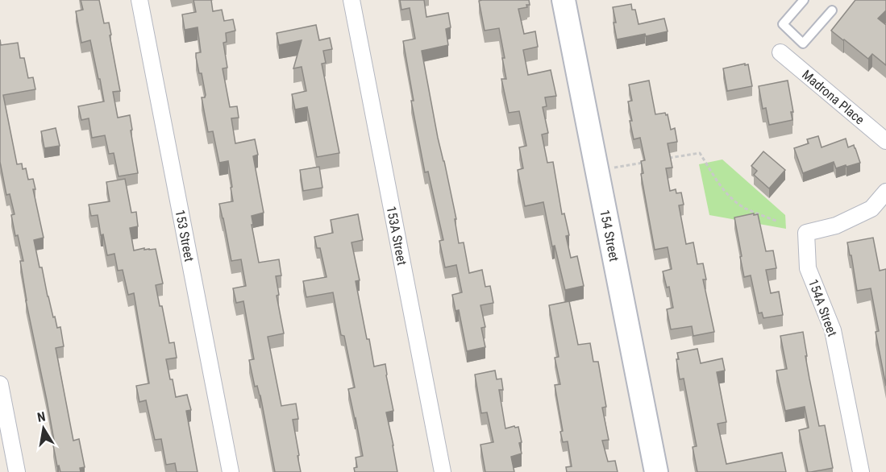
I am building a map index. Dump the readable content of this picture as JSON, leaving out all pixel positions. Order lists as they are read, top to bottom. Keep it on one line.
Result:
{"streets":{"street":["Madrona Place","153 Street","153A Street","154 Street","154A Street"]},"north":"top"}
